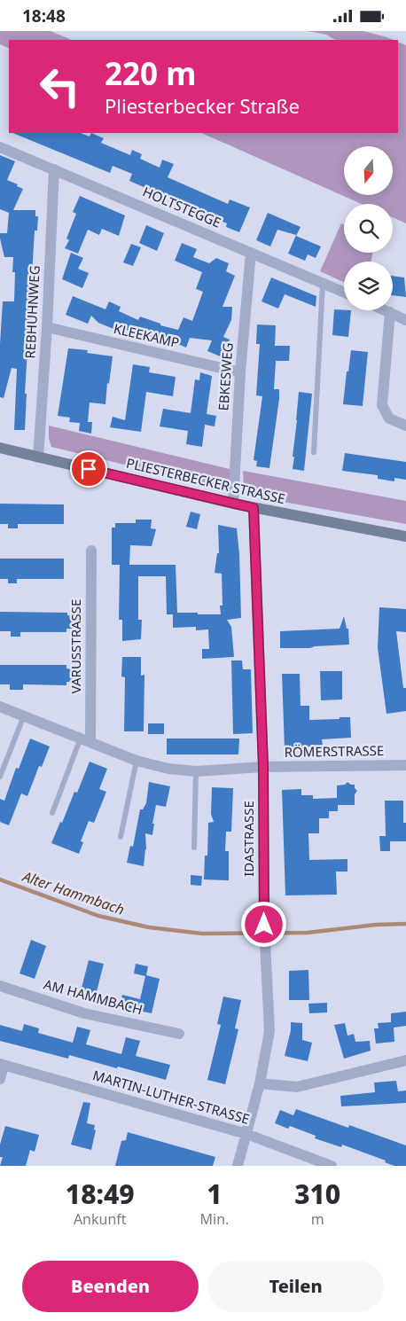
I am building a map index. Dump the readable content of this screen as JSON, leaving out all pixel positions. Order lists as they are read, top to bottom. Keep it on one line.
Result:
{"streets":{"main road":["PLIESTERBECKER STRASSE"],"street":["HOLTSTEGGE","REBHUHNWEG","KLEEKAMP","EBKESWEG","VARUSSTRASSE","RÖMERSTRASSE","IDASTRASSE","AM HAMMBACH","MARTIN-LUTHER-STRASSE"]},"crossings":[["HOLTSTEGGE","REBHUHNWEG"],["HOLTSTEGGE","EBKESWEG"],["REBHUHNWEG","KLEEKAMP"],["REBHUHNWEG","PLIESTERBECKER STRASSE"],["KLEEKAMP","EBKESWEG"],["EBKESWEG","PLIESTERBECKER STRASSE"],["PLIESTERBECKER STRASSE","IDASTRASSE"],["VARUSSTRASSE","RÖMERSTRASSE"],["RÖMERSTRASSE","IDASTRASSE"],["IDASTRASSE","MARTIN-LUTHER-STRASSE"]],"water":["Alter Hammbach"],"north":"bottom","page":{"status":"18:48","turn":["220 m","Pliesterbecker Straße"],"eta":["18:49","Ankunft","1","Min.","310","m"],"buttons":["Beenden","Teilen"]}}
